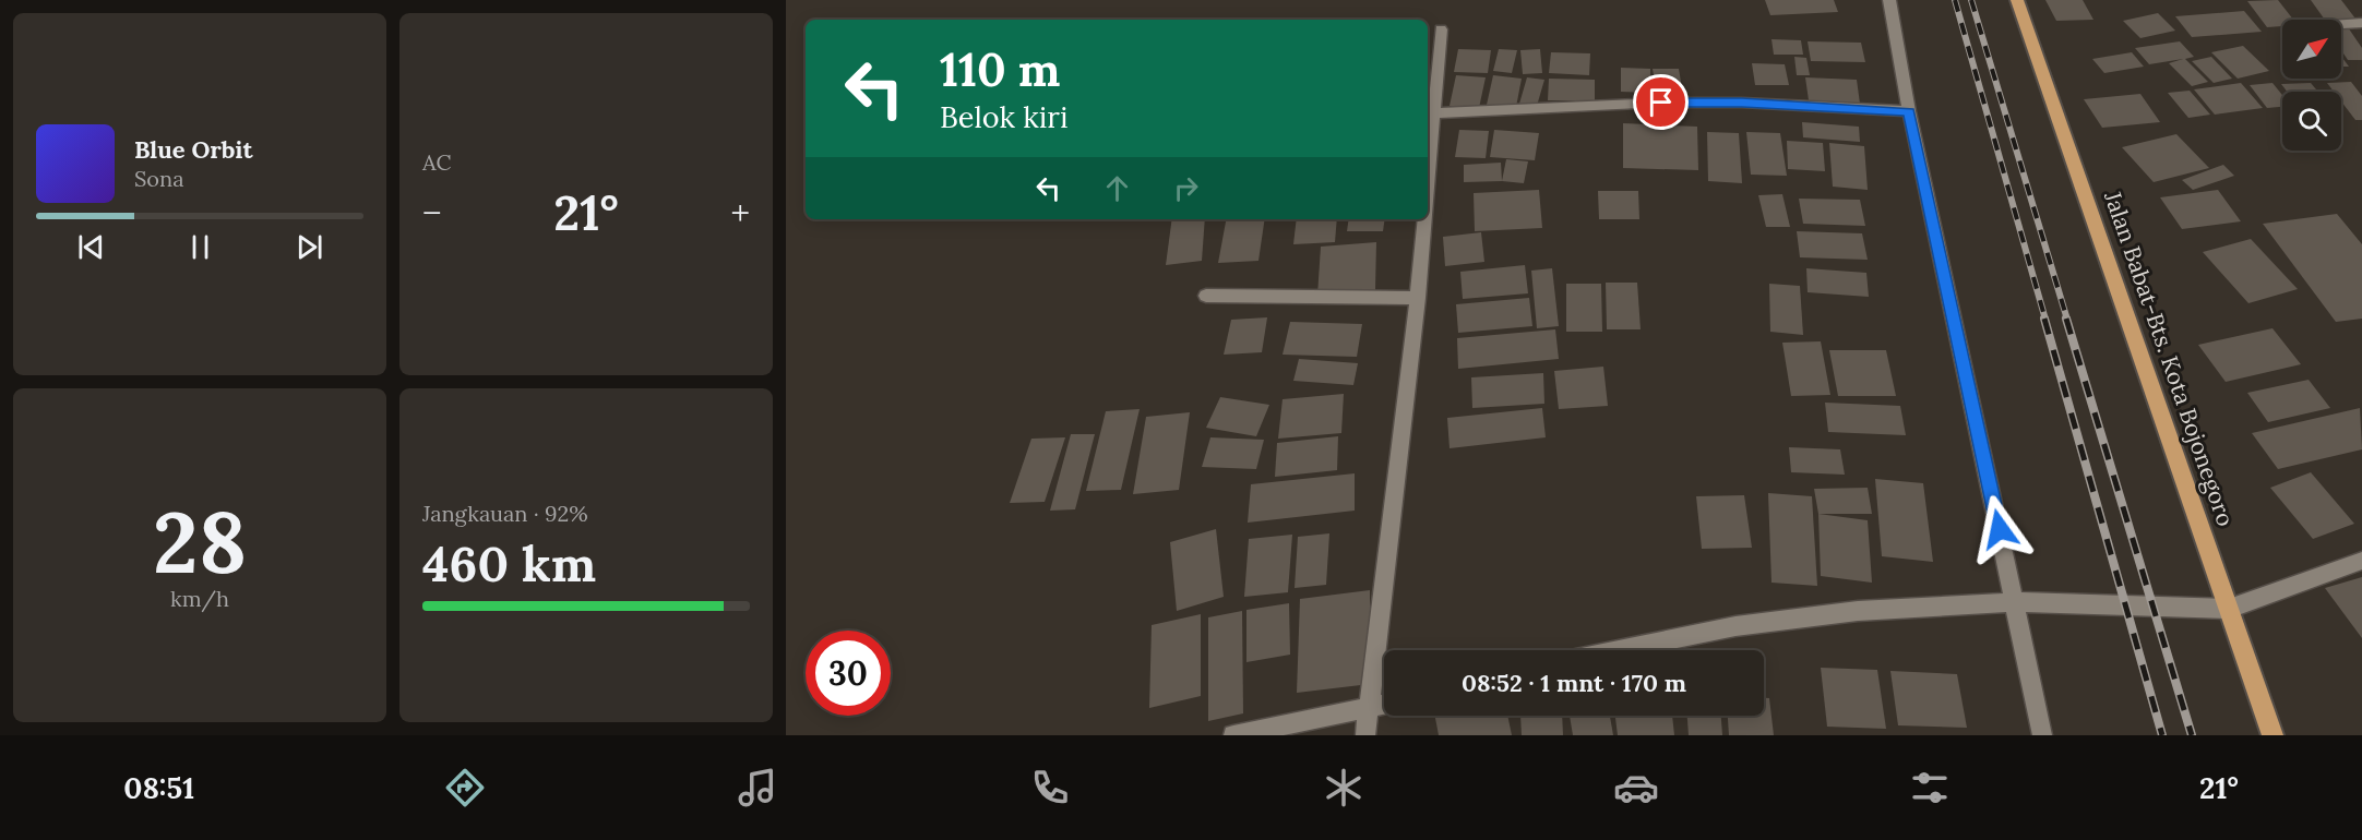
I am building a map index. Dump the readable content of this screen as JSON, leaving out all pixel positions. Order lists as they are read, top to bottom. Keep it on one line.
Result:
{"streets":{"highway":["Jalan Babat-Bts. Kota Bojonegoro"]},"north":"top right","page":{"tile":["AC",["28","km/h"],["Jangkauan · 92%","460 km"]],"turn":["110 m","Belok kiri"],"song":["Blue Orbit","Sona"],"heat":["−","21°","+"],"limit":"30","trip":"08:52 · 1 mnt · 170 m","tabs":["08:51","21°"]}}
